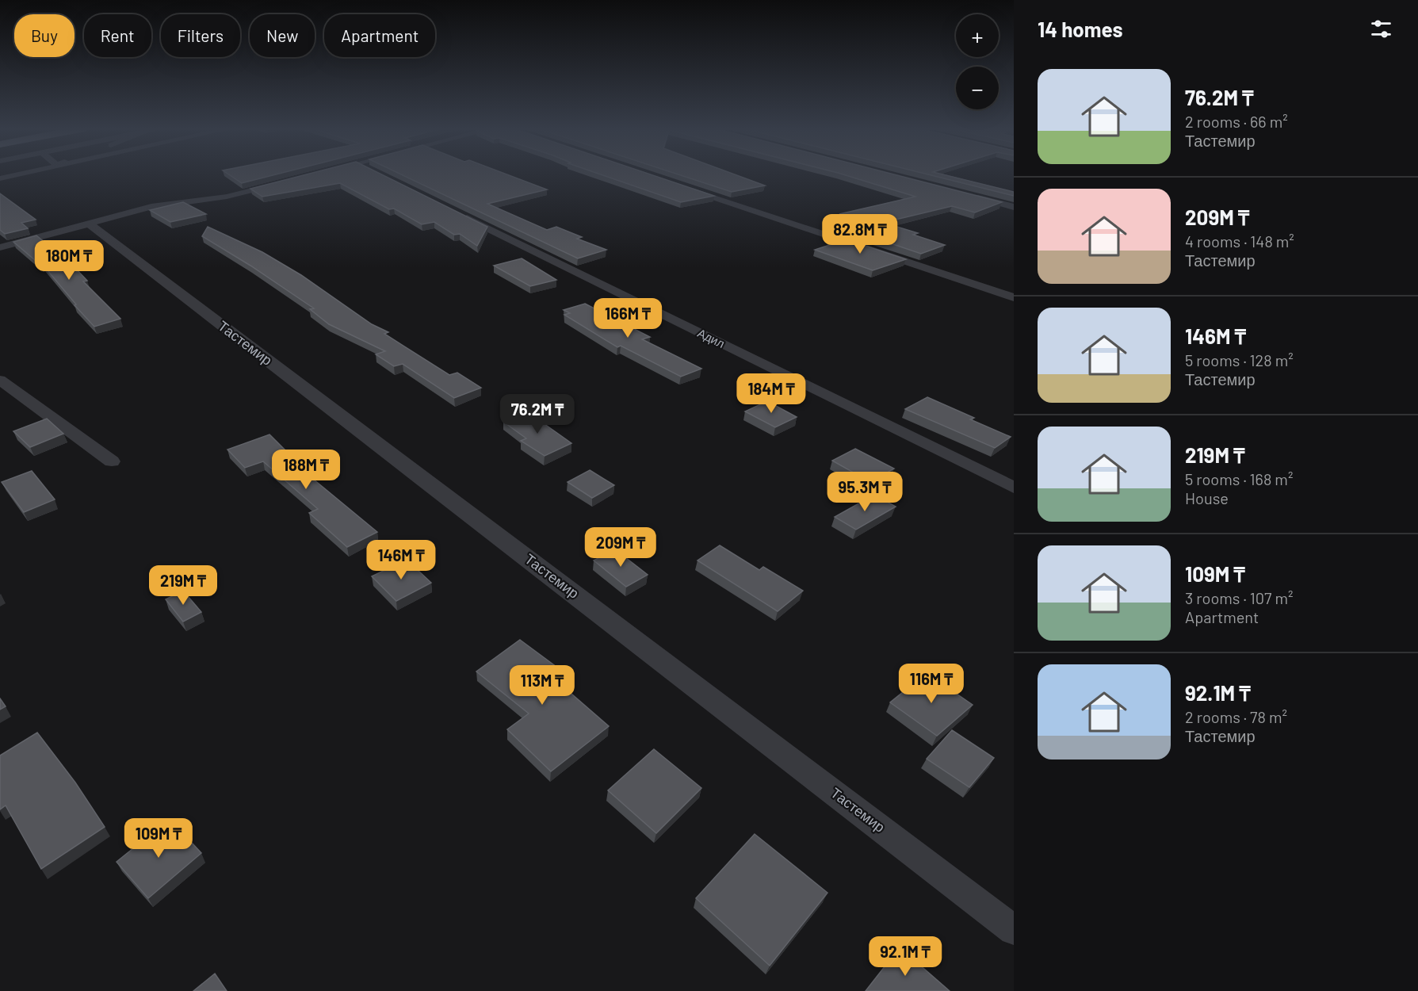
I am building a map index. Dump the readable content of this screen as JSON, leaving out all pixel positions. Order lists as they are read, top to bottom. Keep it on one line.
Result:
{"streets":{"street":["Адил","Тастемир"]},"page":{"heading":"14 homes","map_buttons":["+","−"],"chip":["Buy","Rent","Filters","New","Apartment"],"list":[{"name":"76.2M ₸","note":"2 rooms · 66 m² · Тастемир"},{"name":"209M ₸","note":"4 rooms · 148 m² · Тастемир"},{"name":"146M ₸","note":"5 rooms · 128 m² · Тастемир"},{"name":"219M ₸","note":"5 rooms · 168 m² · House"},{"name":"109M ₸","note":"3 rooms · 107 m² · Apartment"},{"name":"92.1M ₸","note":"2 rooms · 78 m² · Тастемир"}],"price":["82.8M ₸","180M ₸","166M ₸","184M ₸","76.2M ₸","188M ₸","95.3M ₸","209M ₸","146M ₸","219M ₸","116M ₸","113M ₸","109M ₸","92.1M ₸"]}}
